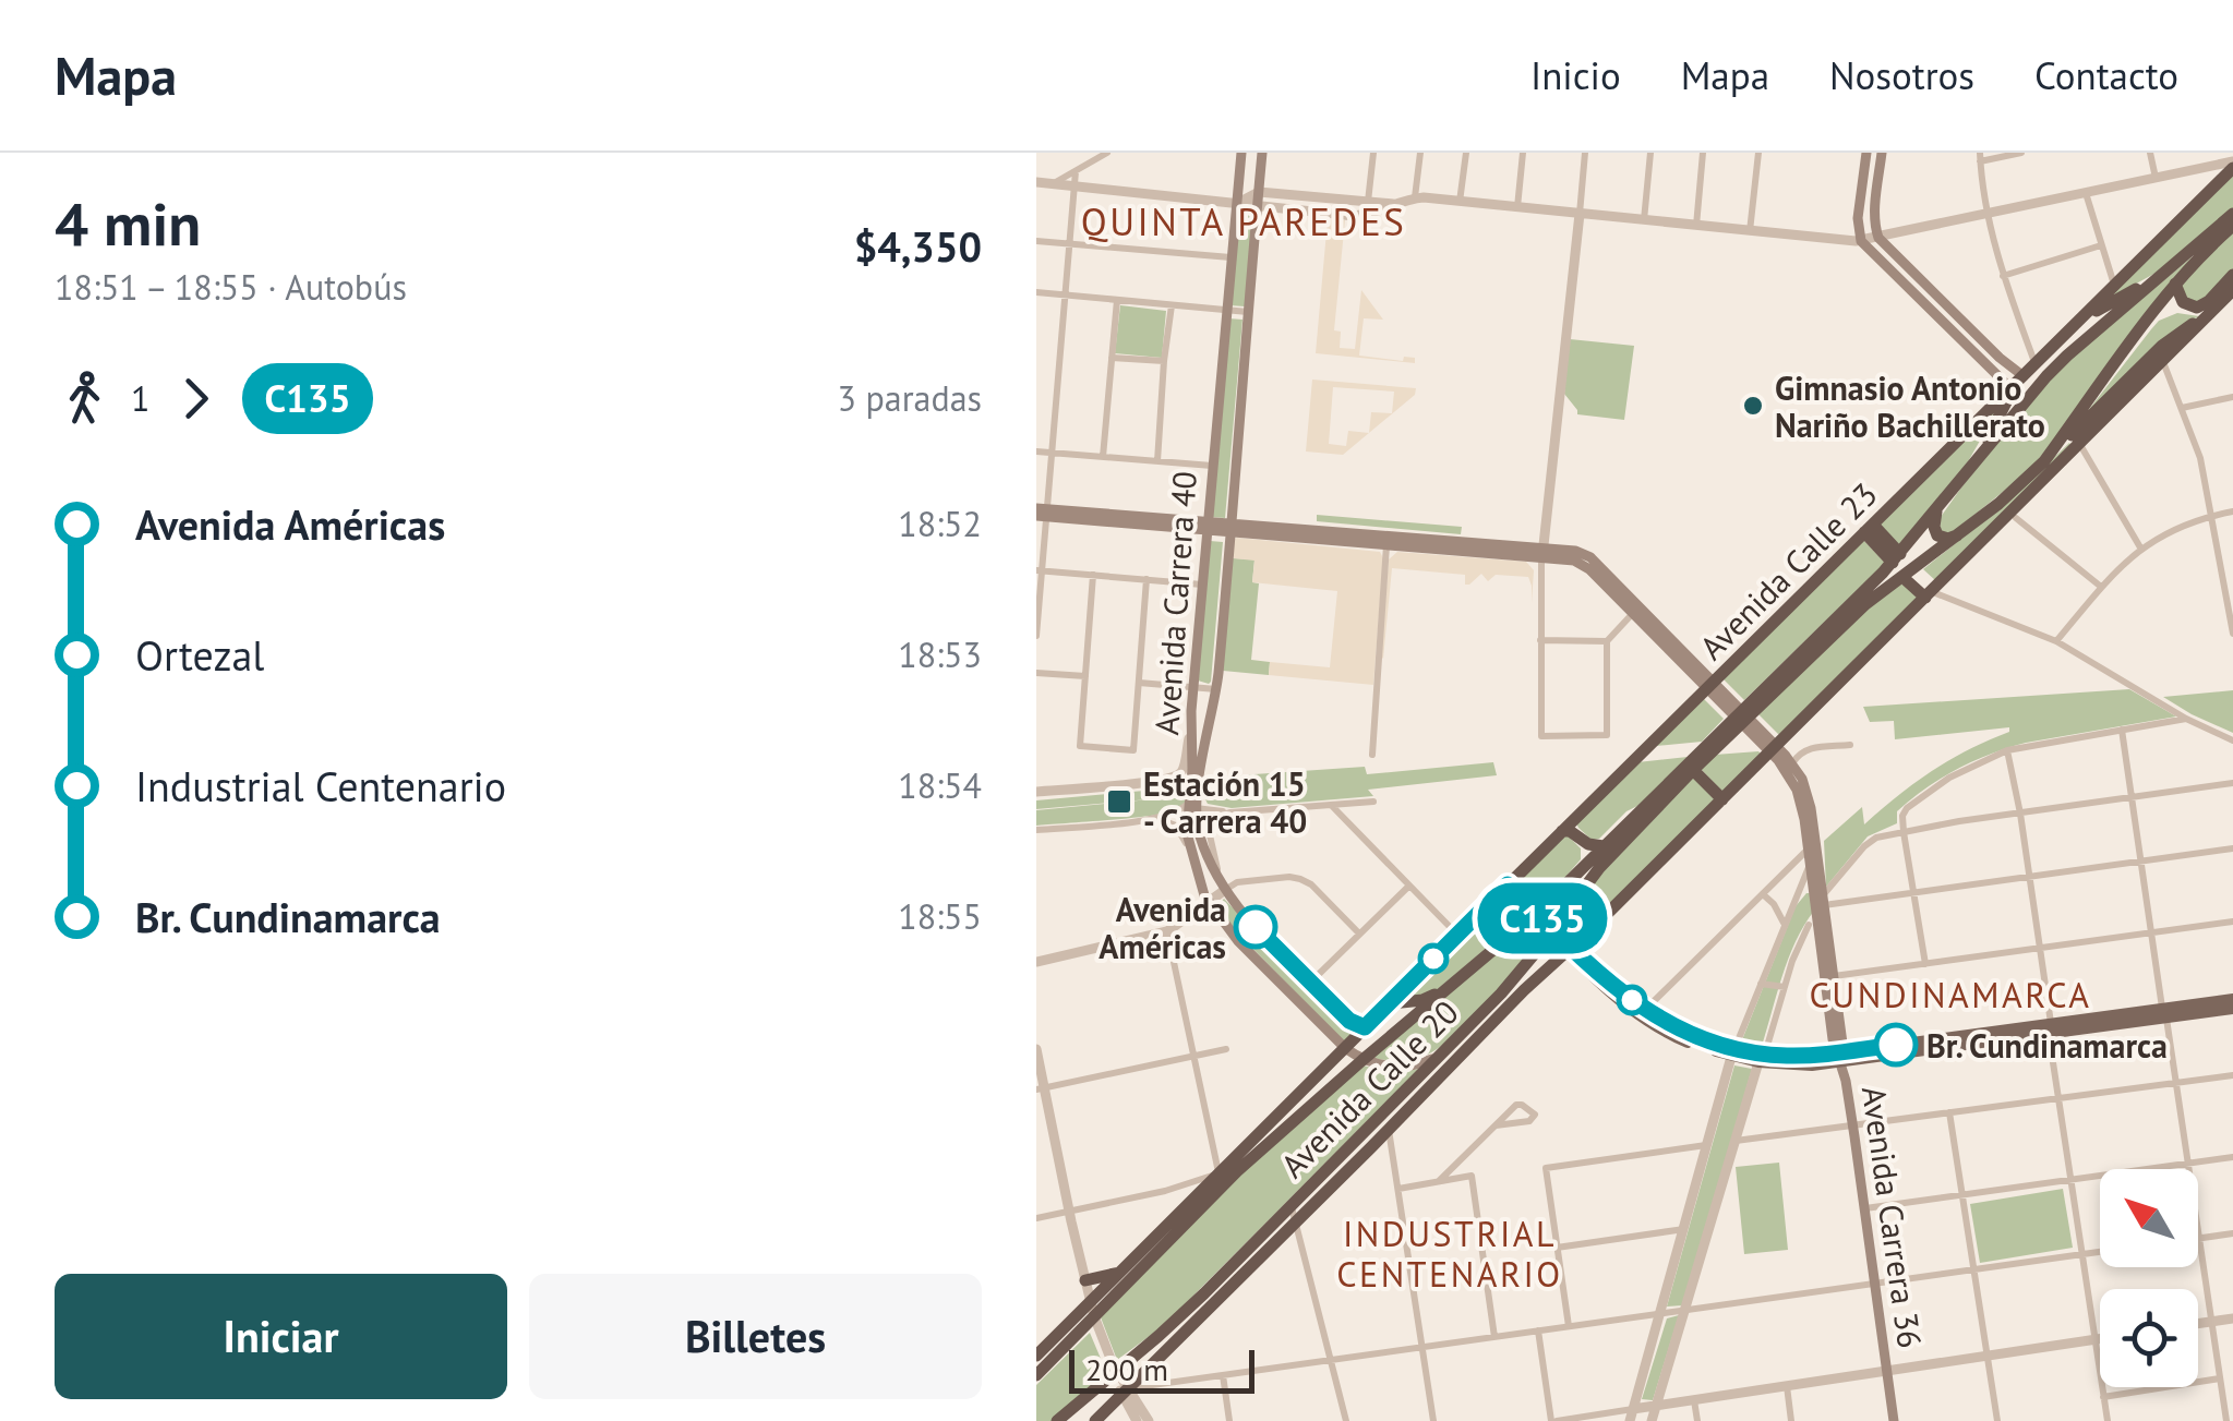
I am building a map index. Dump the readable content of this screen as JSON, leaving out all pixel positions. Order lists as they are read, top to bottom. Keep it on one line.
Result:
{"streets":{"highway":["Avenida Calle 23","Avenida Calle 20"],"main road":["Avenida Carrera 40","Avenida Carrera 36"]},"crossings":[["Avenida Calle 23","Avenida Calle 20"],["Avenida Calle 23","Avenida Carrera 36"],["Avenida Carrera 40","Avenida Calle 20"],["Avenida Calle 20","Avenida Carrera 36"]],"districts":["QUINTA PAREDES","CUNDINAMARCA","INDUSTRIAL CENTENARIO"],"places":{"other":["Gimnasio Antonio Nariño Bachillerato","Avenida Américas","Br. Cundinamarca"],"transit":["Estación 15 - Carrera 40"]},"lines":["bus line C135"],"scale_bar":"200 m","north":"top left","page":{"header":"Mapa","nav":["Inicio","Mapa","Nosotros","Contacto"],"heading":["4 min","18:51 – 18:55 · Autobús","$4,350"],"on_map":"C135","legs":["1","C135","3 paradas"],"list":[{"name":"Avenida Américas","value":"18:52"},{"name":"Ortezal","value":"18:53"},{"name":"Industrial Centenario","value":"18:54"},{"name":"Br. Cundinamarca","value":"18:55"}],"buttons":["Iniciar","Billetes"],"scale":"200 m"}}
